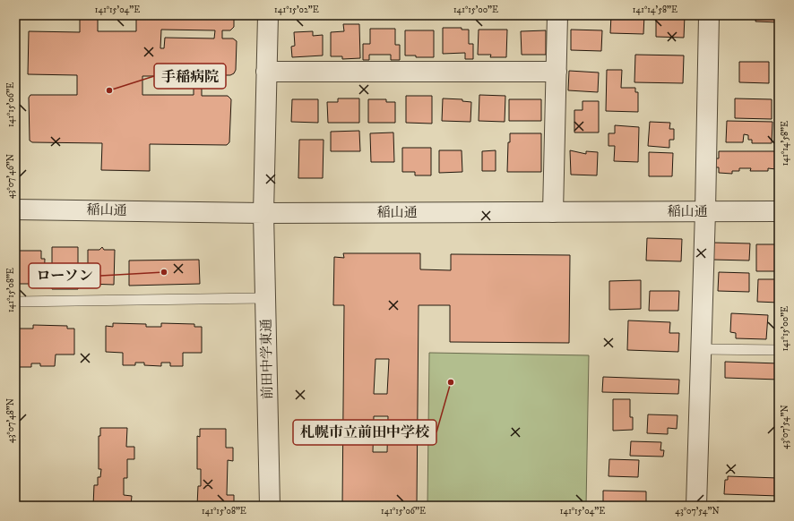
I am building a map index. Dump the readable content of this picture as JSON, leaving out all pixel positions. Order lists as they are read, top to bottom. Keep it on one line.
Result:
{"streets":{"street":["稲山通","前田中学東通"]},"crossings":[["稲山通","前田中学東通"]],"places":["手稲病院","ローソン","札幌市立前田中学校"],"coordinates":["141°15'04\"E","141°15'02\"E","141°15'00\"E","141°14'58\"E","141°15'06\"E","43°07'46\"N","141°15'08\"E","43°07'48\"N","43°07'54\"N"]}
